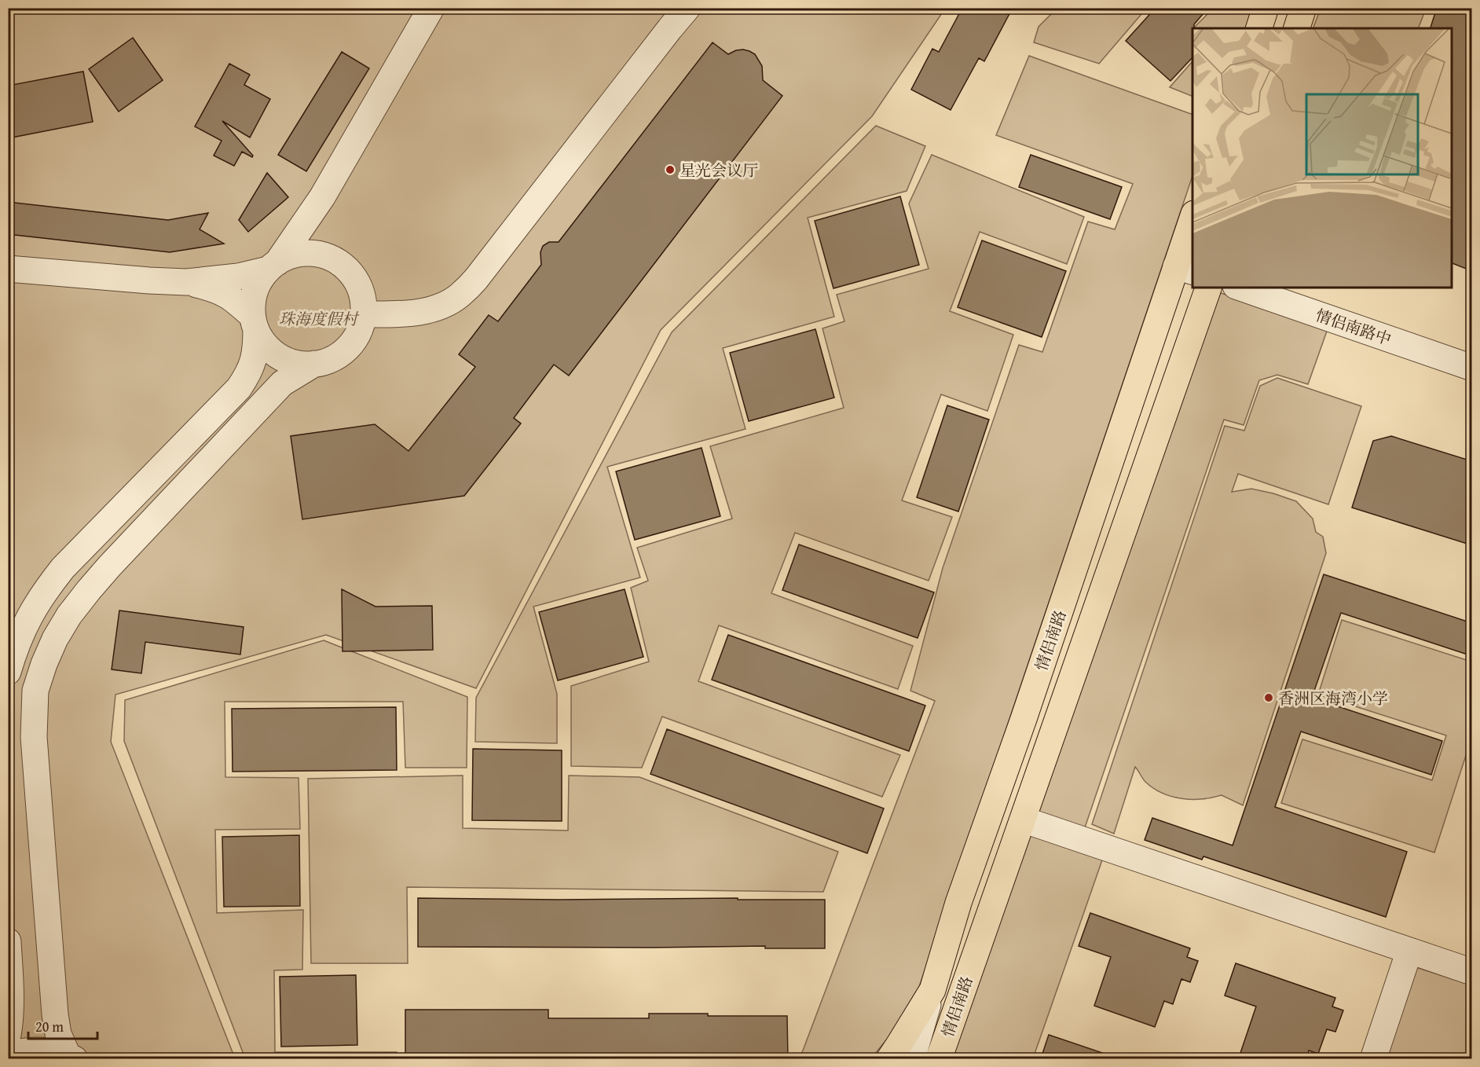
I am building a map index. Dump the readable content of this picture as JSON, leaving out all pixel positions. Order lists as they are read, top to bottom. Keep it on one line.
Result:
{"streets":{"highway":["情侣南路"],"street":["情侣南路中"]},"parks":["珠海度假村"],"places":["星光会议厅","香洲区海湾小学"],"scale_bar":"20 m"}
